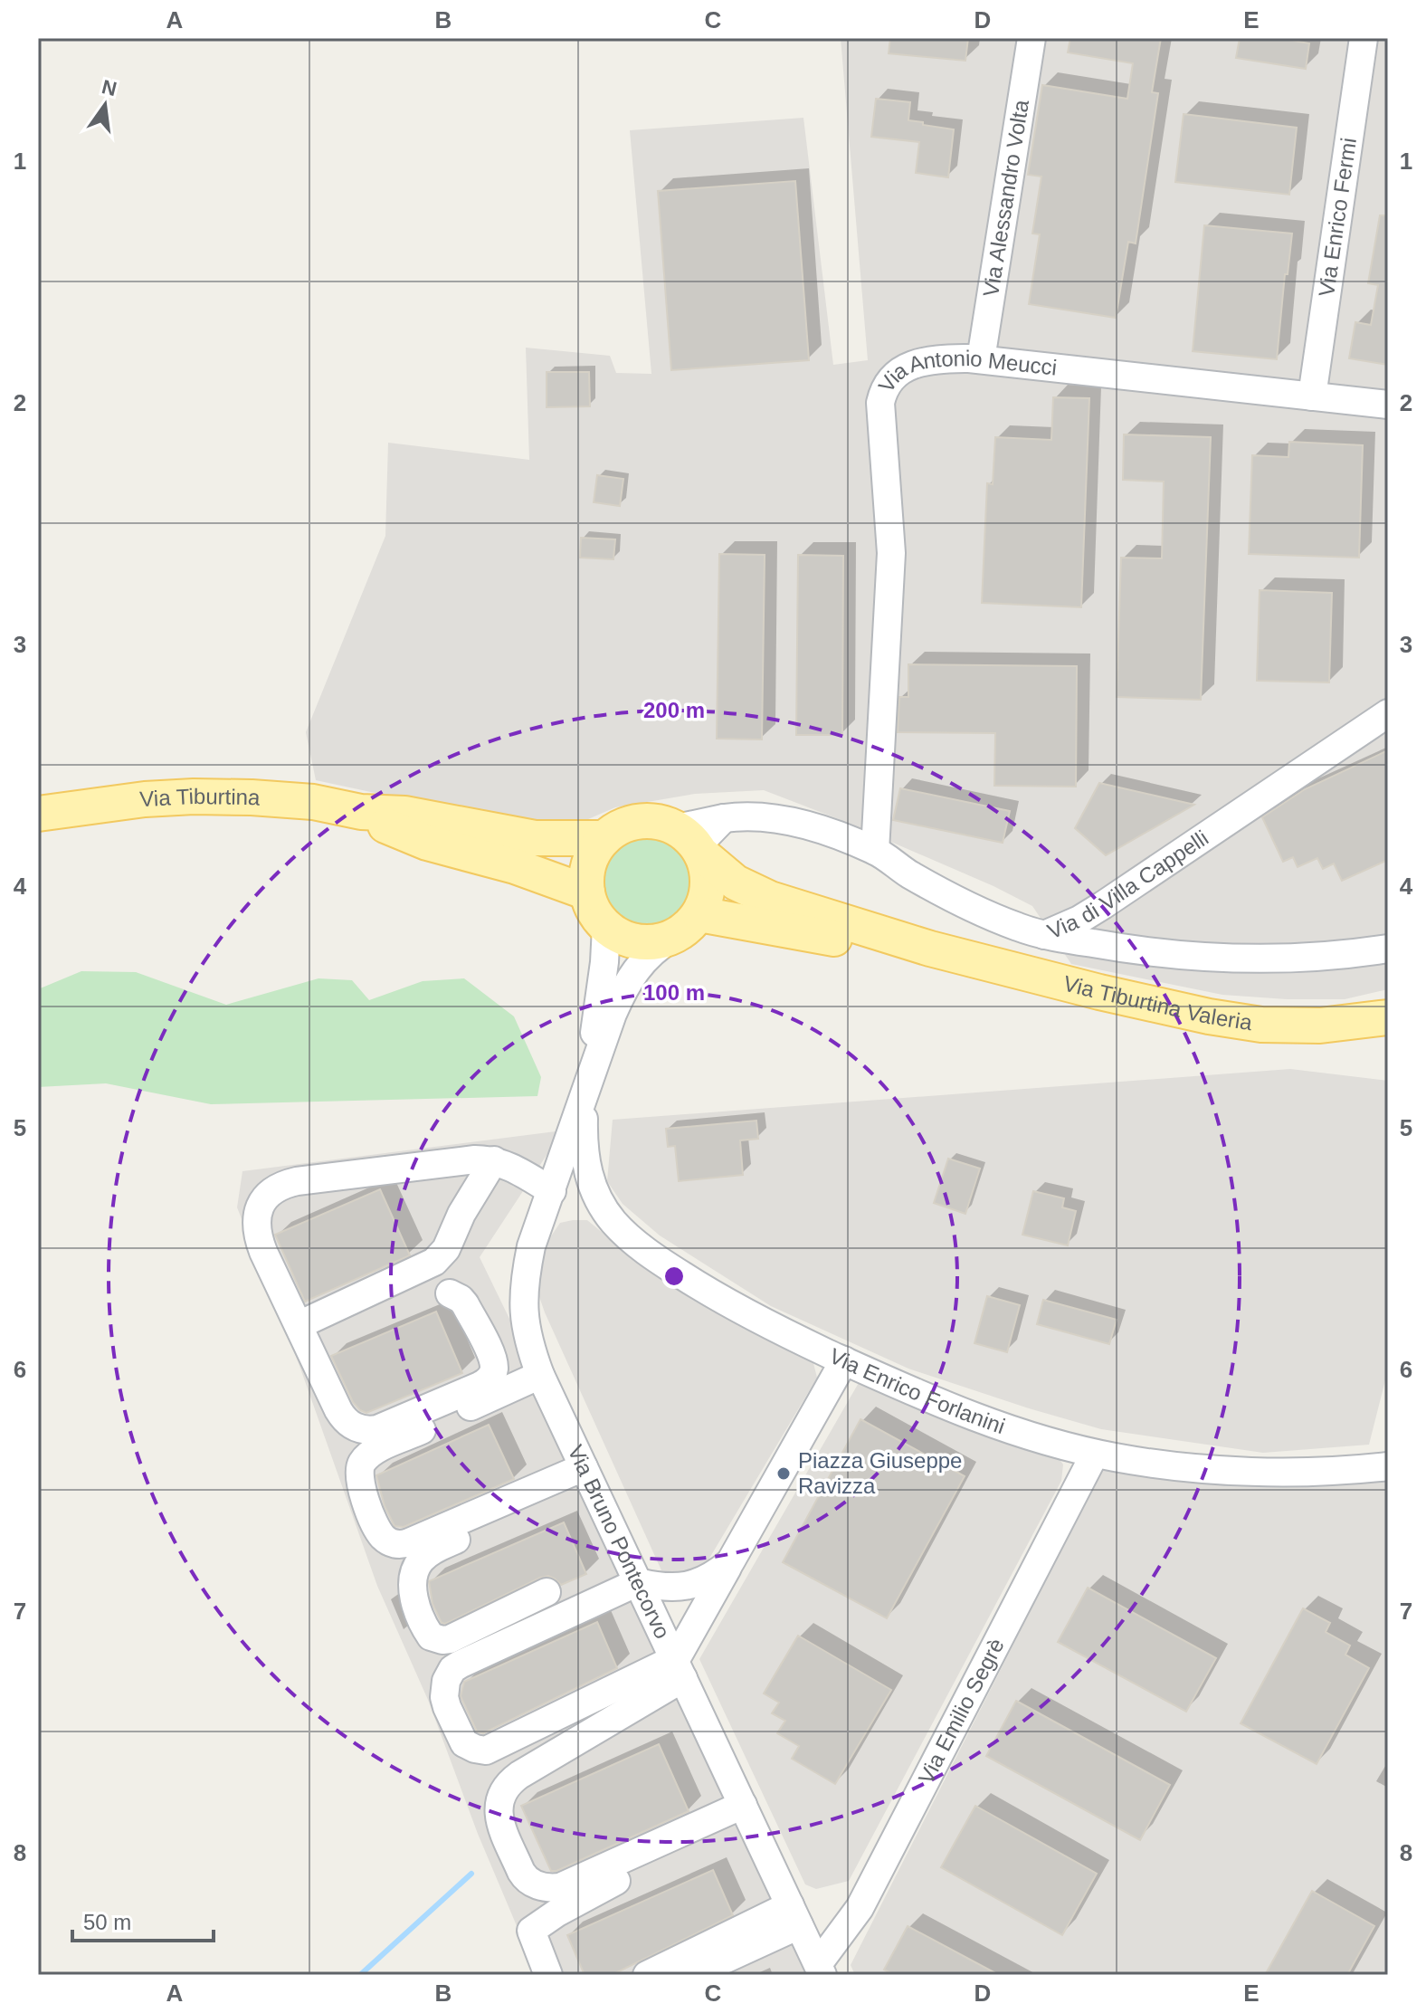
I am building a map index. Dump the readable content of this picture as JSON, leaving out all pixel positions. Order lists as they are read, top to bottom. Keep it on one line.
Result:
{"streets":{"main road":["Via Tiburtina","Via Tiburtina Valeria"],"street":["Via Alessandro Volta","Via Enrico Fermi","Via Antonio Meucci","Via di Villa Cappelli","Via Enrico Forlanini","Via Bruno Pontecorvo","Via Emilio Segrè"]},"crossings":[["Via Alessandro Volta","Via Antonio Meucci"],["Via Enrico Fermi","Via Antonio Meucci"],["Via Tiburtina","Via Tiburtina Valeria"],["Via Tiburtina","Via Bruno Pontecorvo"],["Via Tiburtina Valeria","Via Bruno Pontecorvo"],["Via Enrico Forlanini","Via Bruno Pontecorvo"],["Via Enrico Forlanini","Via Emilio Segrè"],["Via Bruno Pontecorvo","Via Emilio Segrè"]],"places":["Piazza Giuseppe Ravizza"],"scale_bar":"50 m","north":"top","grid":{"columns":["A","B","C","D","E"],"rows":["1","2","3","4","5","6","7","8"]},"rings":["200 m","100 m"]}
